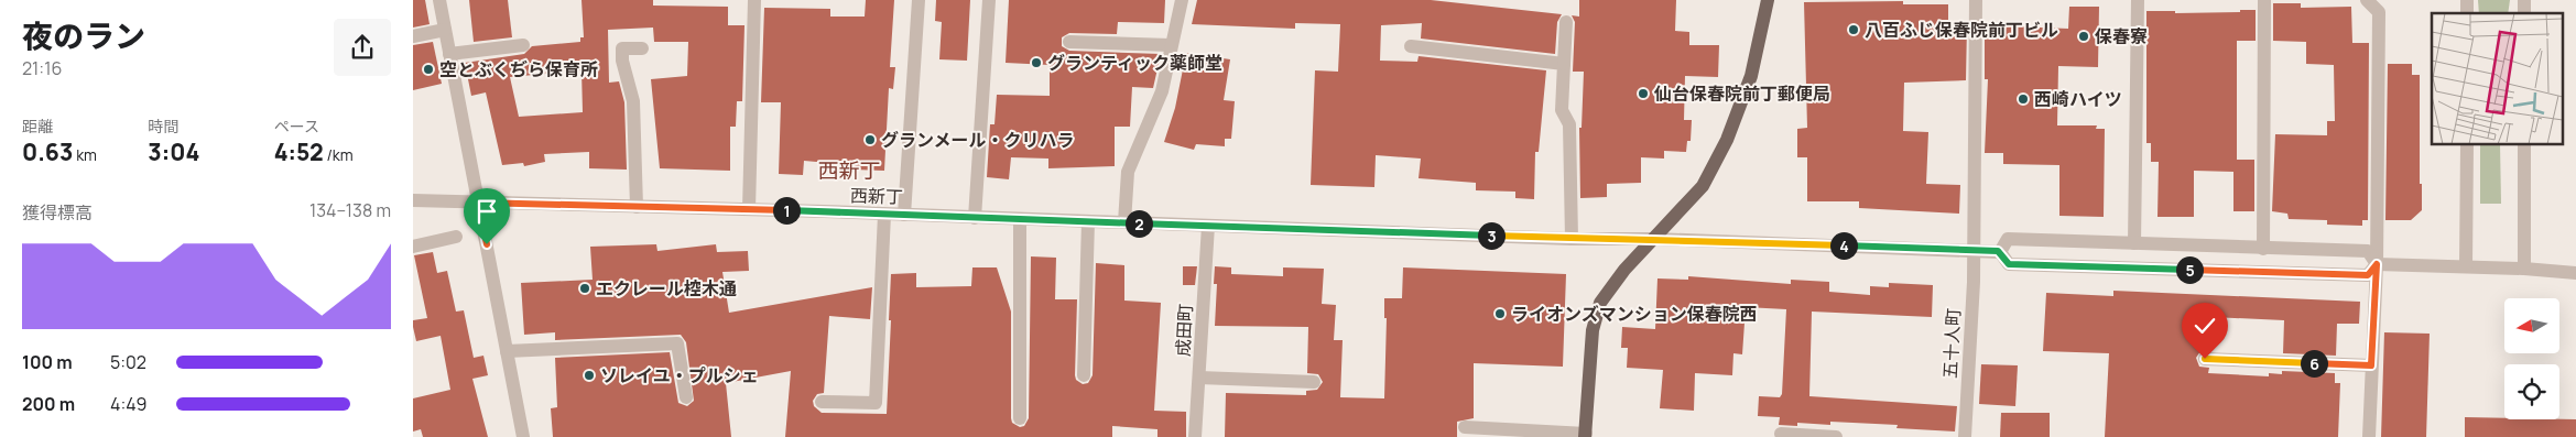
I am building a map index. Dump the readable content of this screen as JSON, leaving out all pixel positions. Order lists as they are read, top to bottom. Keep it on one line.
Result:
{"streets":{"street":["西新丁","成田町","五十人町"]},"crossings":[["西新丁","成田町"],["西新丁","五十人町"]],"districts":["西新丁"],"places":["八百ふじ保春院前丁ビル","保春寮","グランティック薬師堂","空とぶくぢら保育所","仙台保春院前丁郵便局","西崎ハイツ","グランメール・クリハラ","エクレール椌木通","ライオンズマンション保春院西","ソレイユ・プルシェ"],"north":"left","page":{"heading":["夜のラン","21:16"],"stats":[["距離","0.63 km"],["時間","3:04"],["ペース","4:52 /km"]],"chart":["獲得標高","134–138 m"],"pins":["1","2","3","4","5","6"],"list":[{"name":"100 m","note":"5:02"},{"name":"200 m","note":"4:49"}]}}
